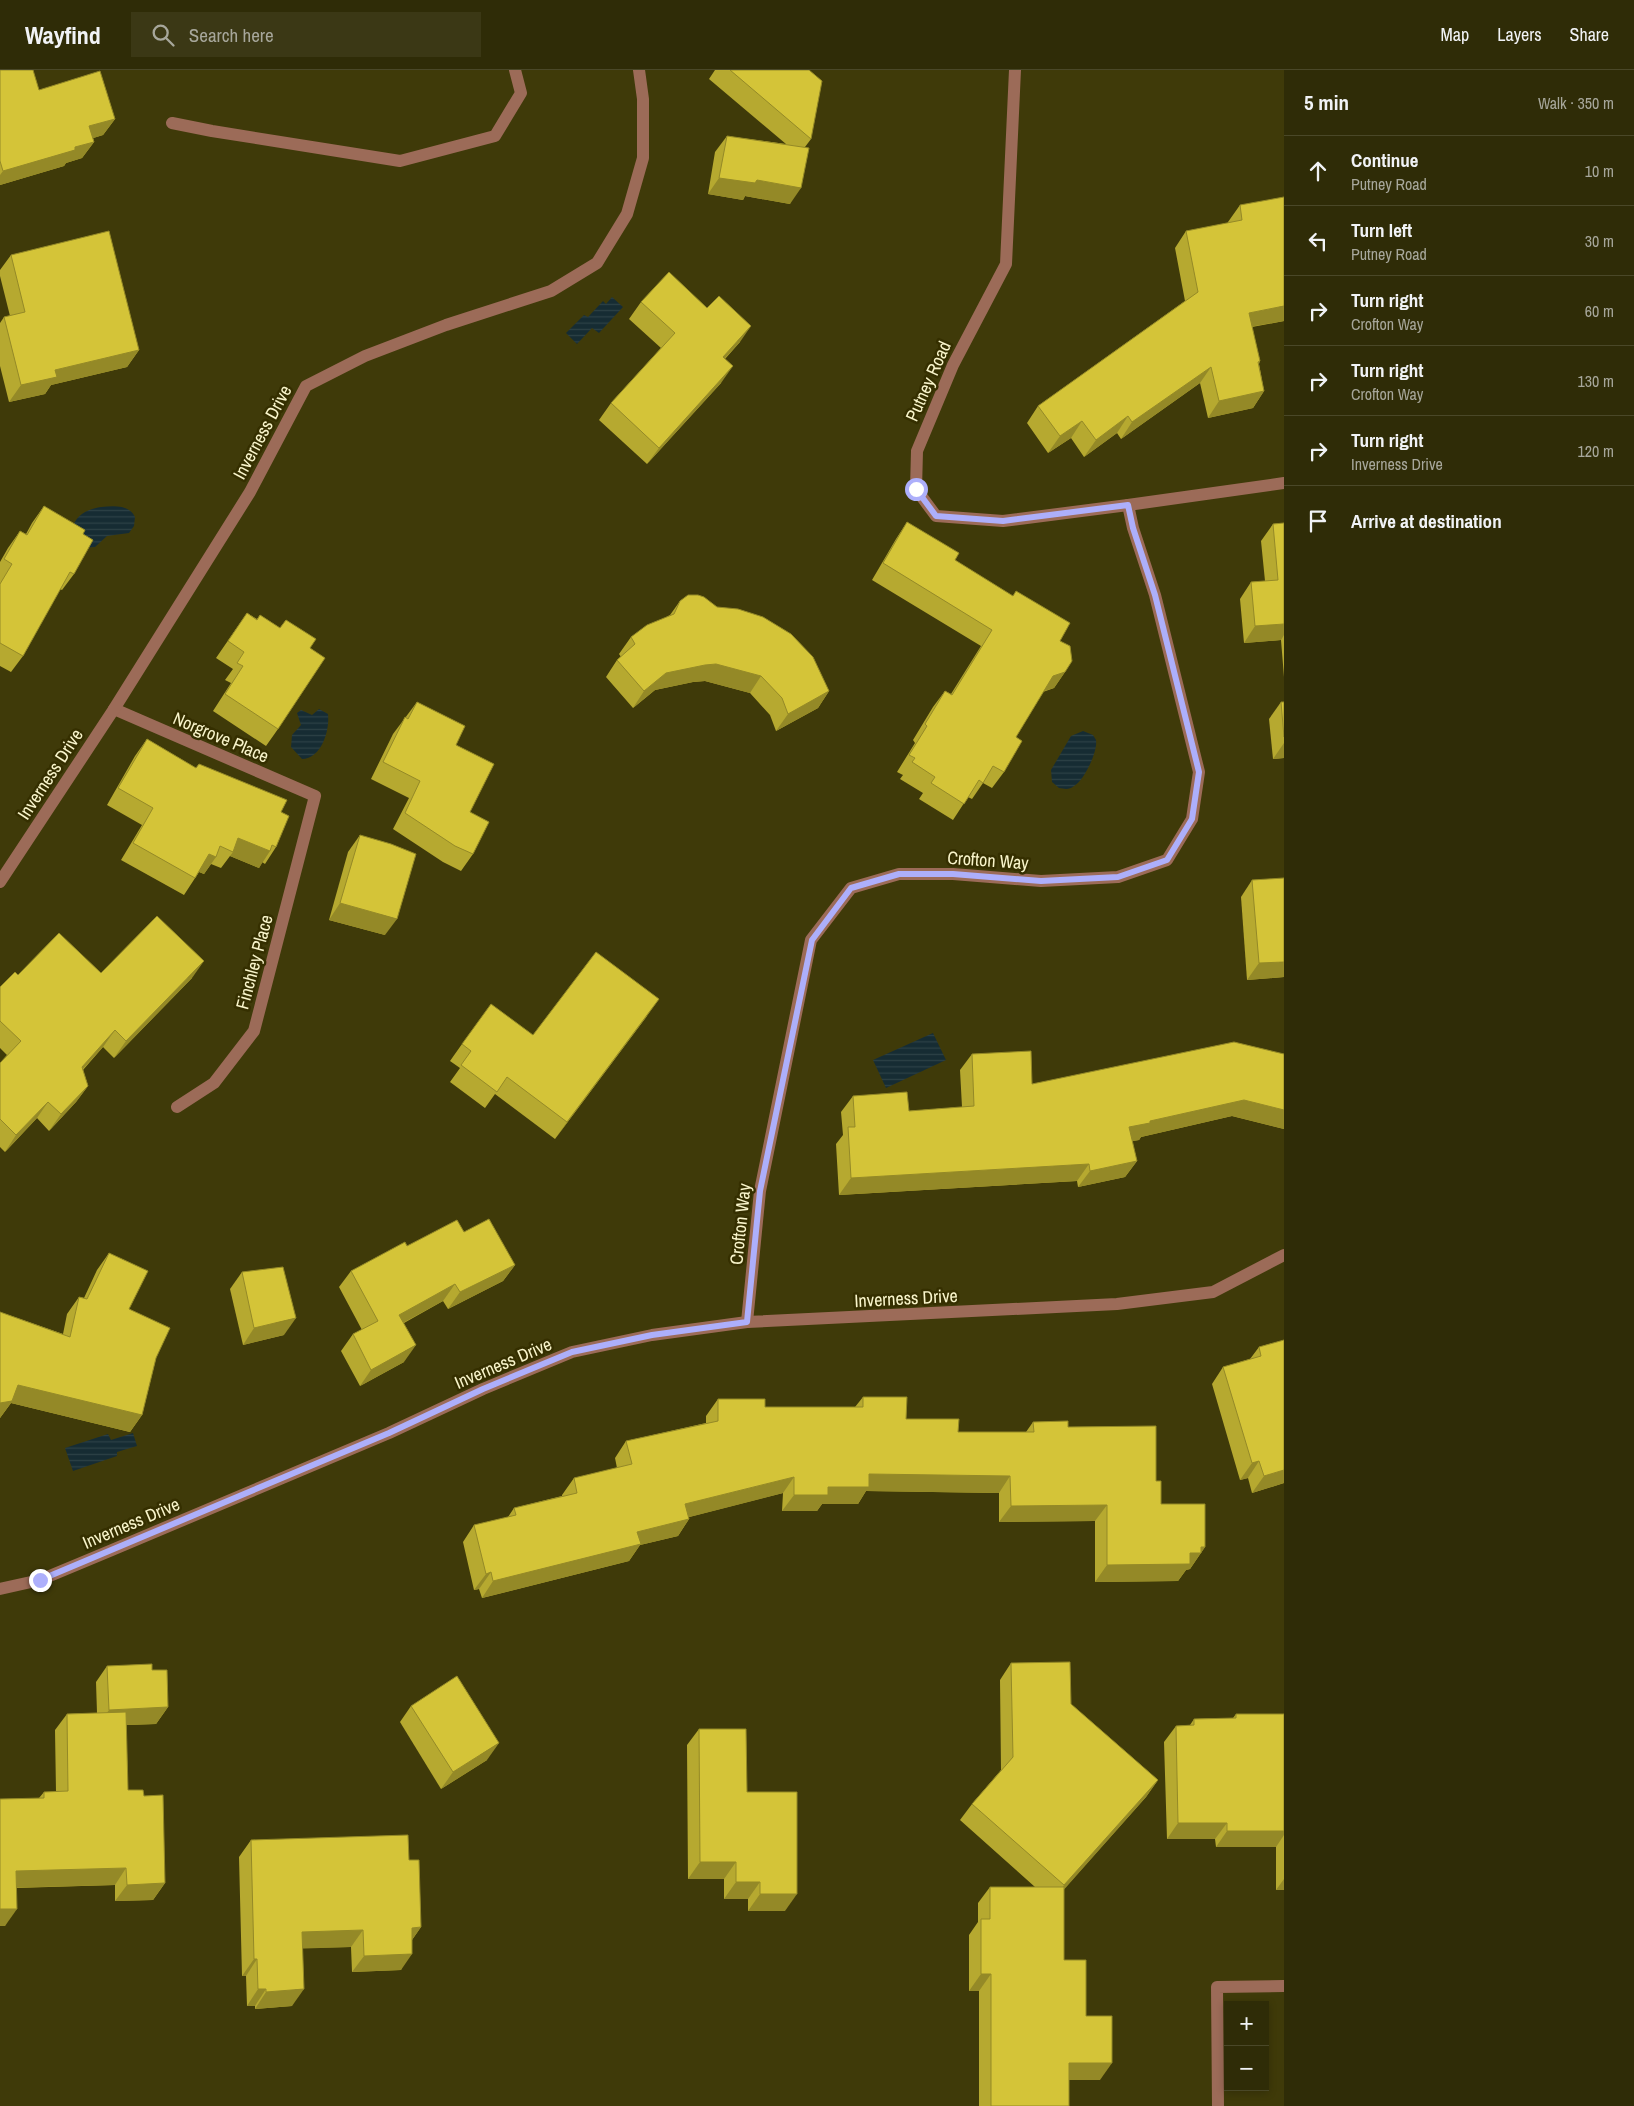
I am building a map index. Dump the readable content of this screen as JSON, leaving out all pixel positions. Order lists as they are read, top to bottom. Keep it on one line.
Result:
{"streets":{"street":["Putney Road","Inverness Drive","Norgrove Place","Crofton Way","Finchley Place"]},"crossings":[["Putney Road","Crofton Way"],["Inverness Drive","Norgrove Place"],["Inverness Drive","Crofton Way"],["Norgrove Place","Finchley Place"]],"page":{"header":"Wayfind","search":"Search here","nav":["Map","Layers","Share"],"heading":["5 min","Walk · 350 m"],"list":[["Continue","Putney Road","10 m"],["Turn left","Putney Road","30 m"],["Turn right","Crofton Way","60 m"],["Turn right","Crofton Way","130 m"],["Turn right","Inverness Drive","120 m"],"Arrive at destination"],"map_buttons":["+","−"]}}
